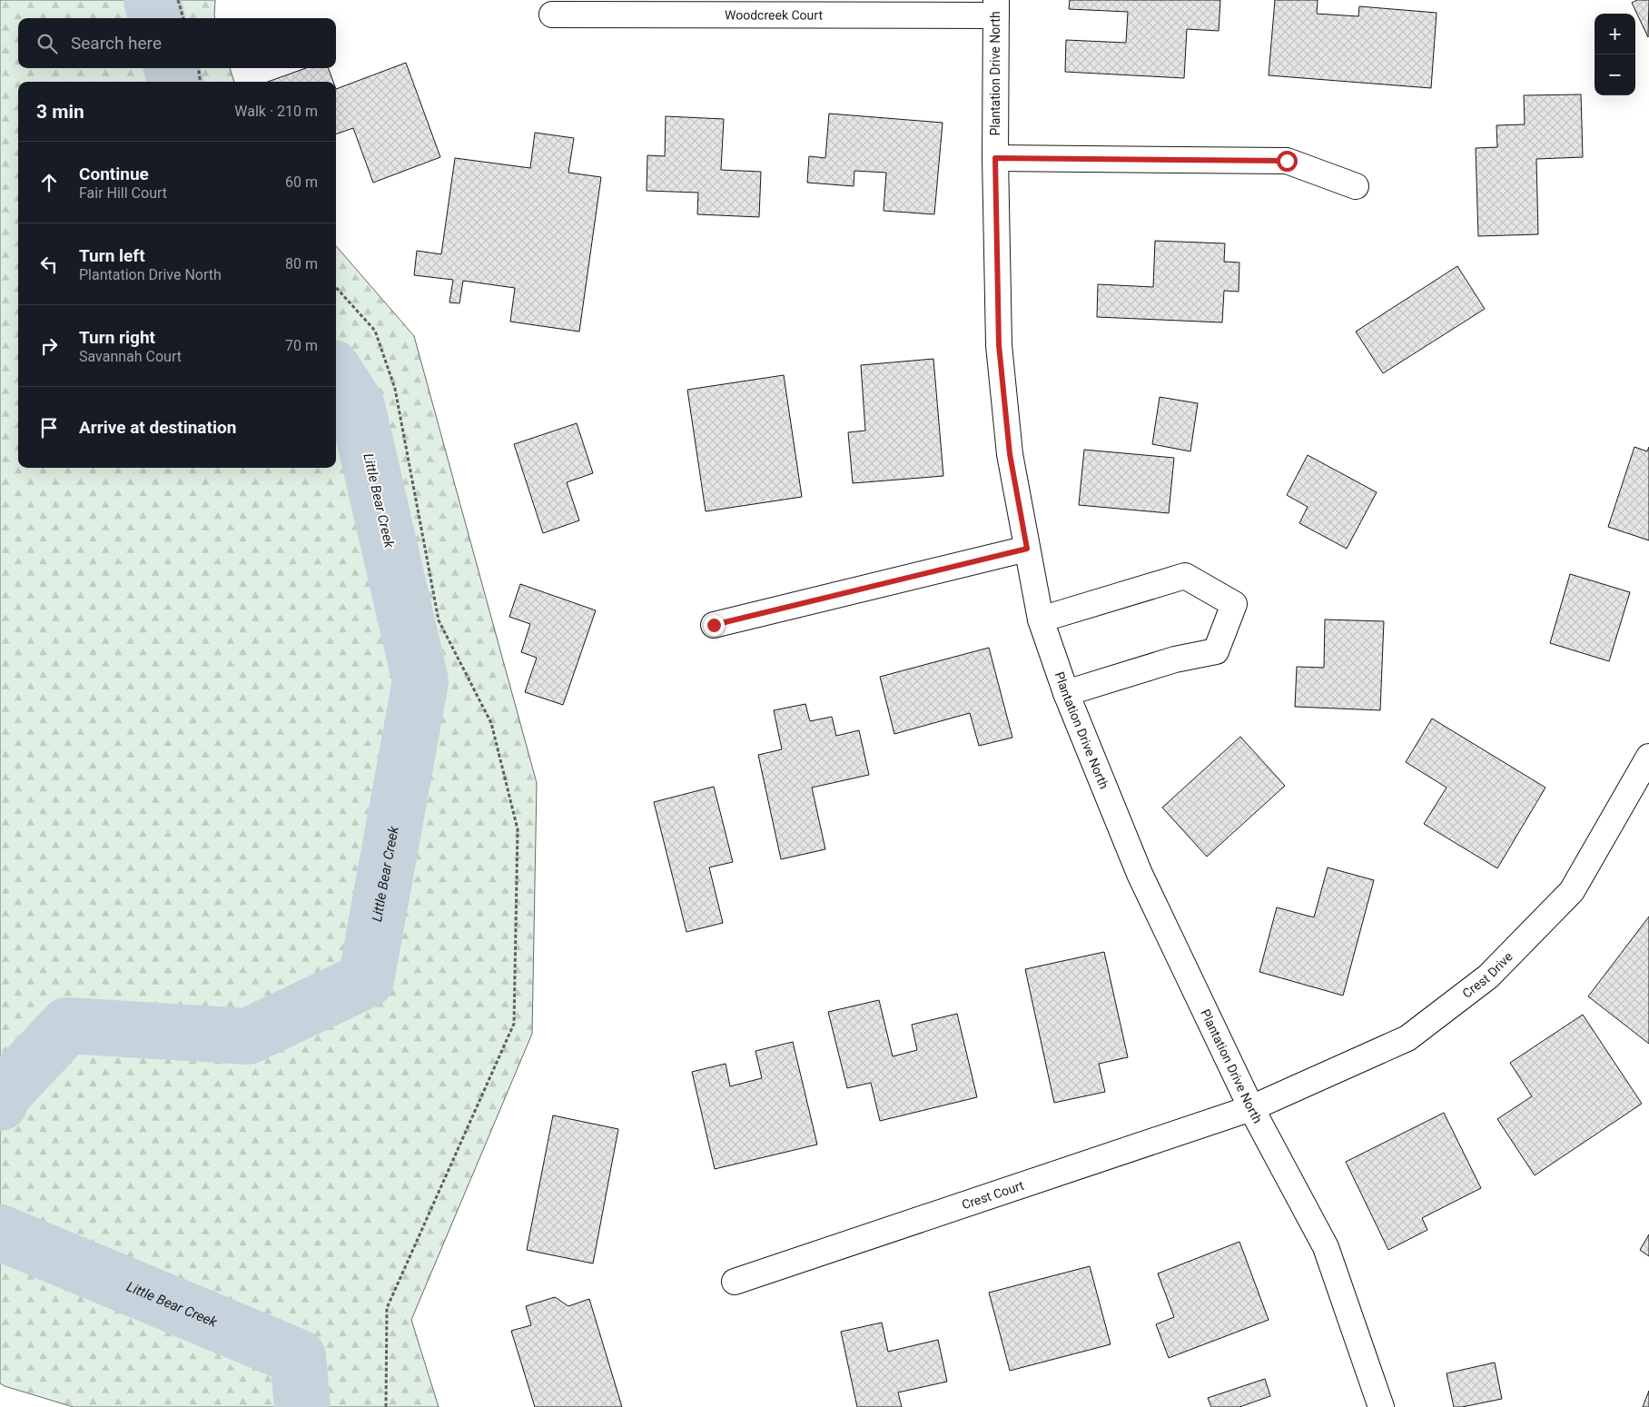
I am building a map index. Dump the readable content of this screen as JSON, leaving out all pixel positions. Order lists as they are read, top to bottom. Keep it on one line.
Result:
{"streets":{"street":["Woodcreek Court","Plantation Drive North","Crest Drive","Crest Court"]},"crossings":[["Woodcreek Court","Plantation Drive North"],["Plantation Drive North","Crest Drive"],["Plantation Drive North","Crest Court"],["Crest Drive","Crest Court"]],"water":["Little Bear Creek"],"page":{"map_buttons":["+","−"],"search":"Search here","heading":["3 min","Walk · 210 m"],"list":[["Continue","Fair Hill Court","60 m"],["Turn left","Plantation Drive North","80 m"],["Turn right","Savannah Court","70 m"],"Arrive at destination"]}}
